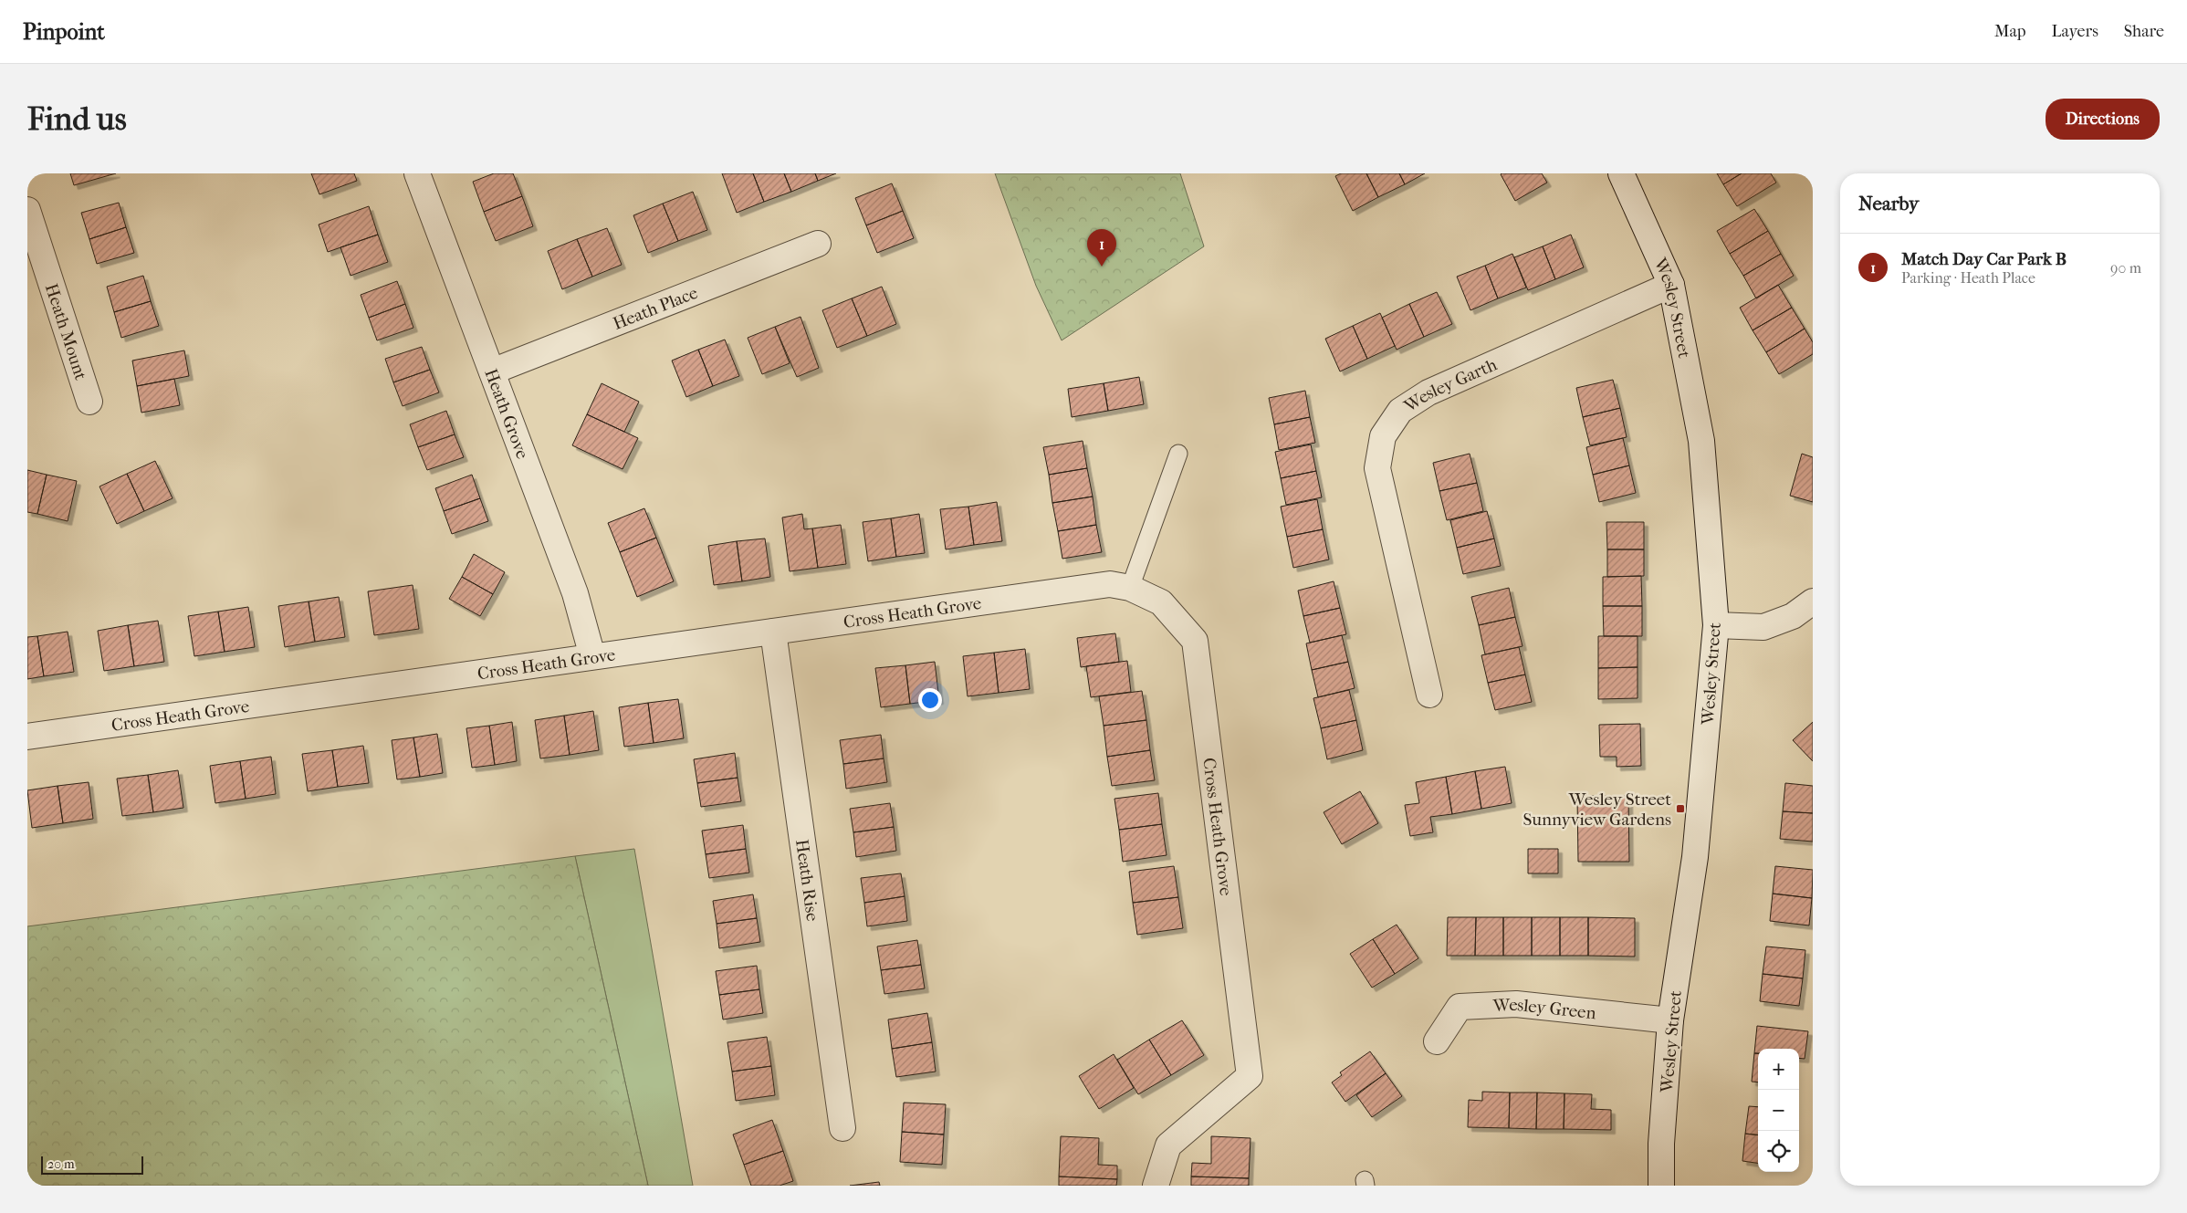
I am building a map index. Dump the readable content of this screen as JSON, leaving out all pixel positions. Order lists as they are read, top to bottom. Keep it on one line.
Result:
{"streets":{"street":["Heath Place","Wesley Street","Heath Mount","Wesley Garth","Heath Grove","Cross Heath Grove","Heath Rise","Wesley Green"]},"crossings":[["Heath Place","Heath Grove"],["Wesley Street","Wesley Garth"],["Wesley Street","Wesley Green"],["Heath Grove","Cross Heath Grove"],["Cross Heath Grove","Heath Rise"]],"places":{"transit":["Wesley Street Sunnyview Gardens"]},"scale_bar":"20 m","page":{"header":"Pinpoint","nav":["Map","Layers","Share"],"buttons":"Directions","title":"Find us","heading":"Nearby","pins":"1","list":[{"mark":"1","name":"Match Day Car Park B","note":"Parking · Heath Place","value":"90 m"}],"map_buttons":["+","−"],"scale":"20 m"}}
